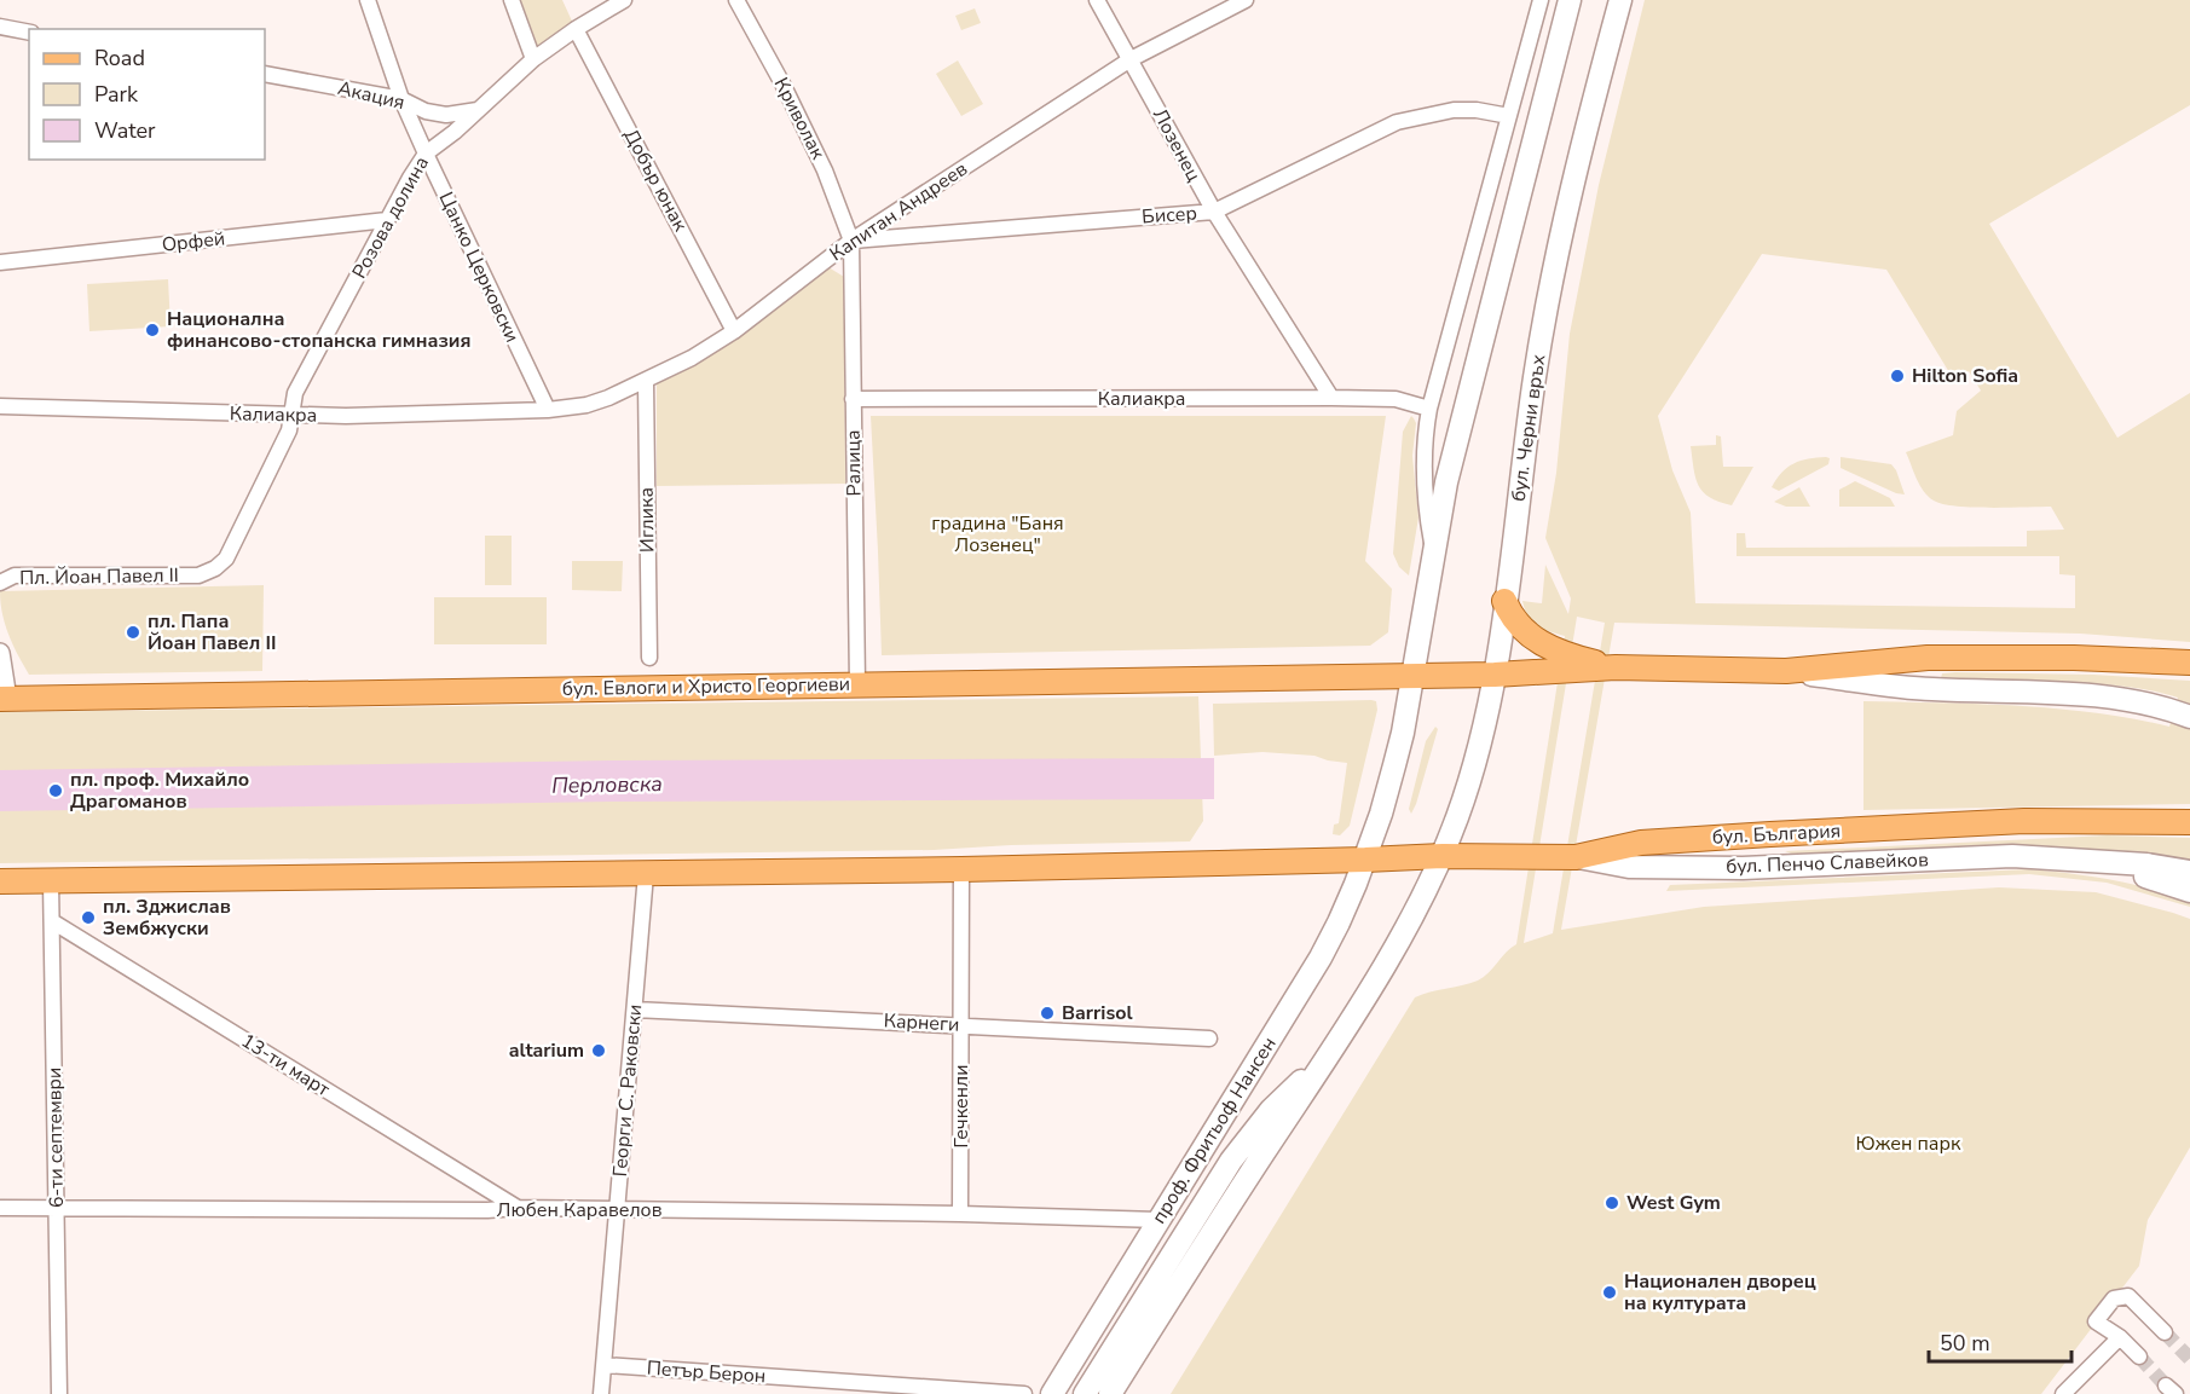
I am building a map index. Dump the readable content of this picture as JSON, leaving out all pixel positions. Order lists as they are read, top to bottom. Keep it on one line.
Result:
{"streets":{"main road":["бул. Черни връх","бул. Евлоги и Христо Георгиеви","бул. България","бул. Пенчо Славейков","проф. Фритьоф Нансен"],"street":["Акация","Криволак","Лозенец","Добър юнак","Капитан Андреев","Бисер","Розова долина","Орфей","Цанко Церковски","Калиакра","Ралица","Иглика","Пл. Йоан Павел II","Карнеги","13-ти март","Георги С. Раковски","Гечкенли","6-ти септември","Любен Каравелов","Петър Берон"]},"crossings":[["Акация","Розова долина"],["Акация","Цанко Церковски"],["Криволак","Капитан Андреев"],["Криволак","Бисер"],["Криволак","Ралица"],["Лозенец","Капитан Андреев"],["Лозенец","Бисер"],["Лозенец","Калиакра"],["Добър юнак","Капитан Андреев"],["Добър юнак","Розова долина"],["Капитан Андреев","Бисер"],["Капитан Андреев","Цанко Церковски"],["Капитан Андреев","Калиакра"],["Капитан Андреев","Ралица"],["Капитан Андреев","Иглика"],["Бисер","Ралица"],["Розова долина","Орфей"],["Розова долина","Цанко Церковски"],["Розова долина","Калиакра"],["Розова долина","Пл. Йоан Павел II"],["Цанко Церковски","Калиакра"],["Калиакра","Ралица"],["бул. Черни връх","бул. България"],["бул. Черни връх","проф. Фритьоф Нансен"],["Ралица","бул. Евлоги и Христо Георгиеви"],["бул. България","бул. Пенчо Славейков"],["бул. България","проф. Фритьоф Нансен"],["Карнеги","Георги С. Раковски"],["Карнеги","Гечкенли"],["13-ти март","6-ти септември"],["13-ти март","Любен Каравелов"],["Георги С. Раковски","Любен Каравелов"],["Георги С. Раковски","Петър Берон"],["Гечкенли","Любен Каравелов"],["проф. Фритьоф Нансен","Любен Каравелов"],["6-ти септември","Любен Каравелов"]],"water":["Перловска"],"parks":["градина \"Баня Лозенец\"","Южен парк"],"places":["Национална финансово-стопанска гимназия","Hilton Sofia","пл. Папа Йоан Павел II","пл. проф. Михайло Драгоманов","пл. Зджислав Зембжуски","Barrisol","altarium","West Gym","Национален дворец на културата"],"legend":["Road","Park","Water"],"scale_bar":"50 m"}
